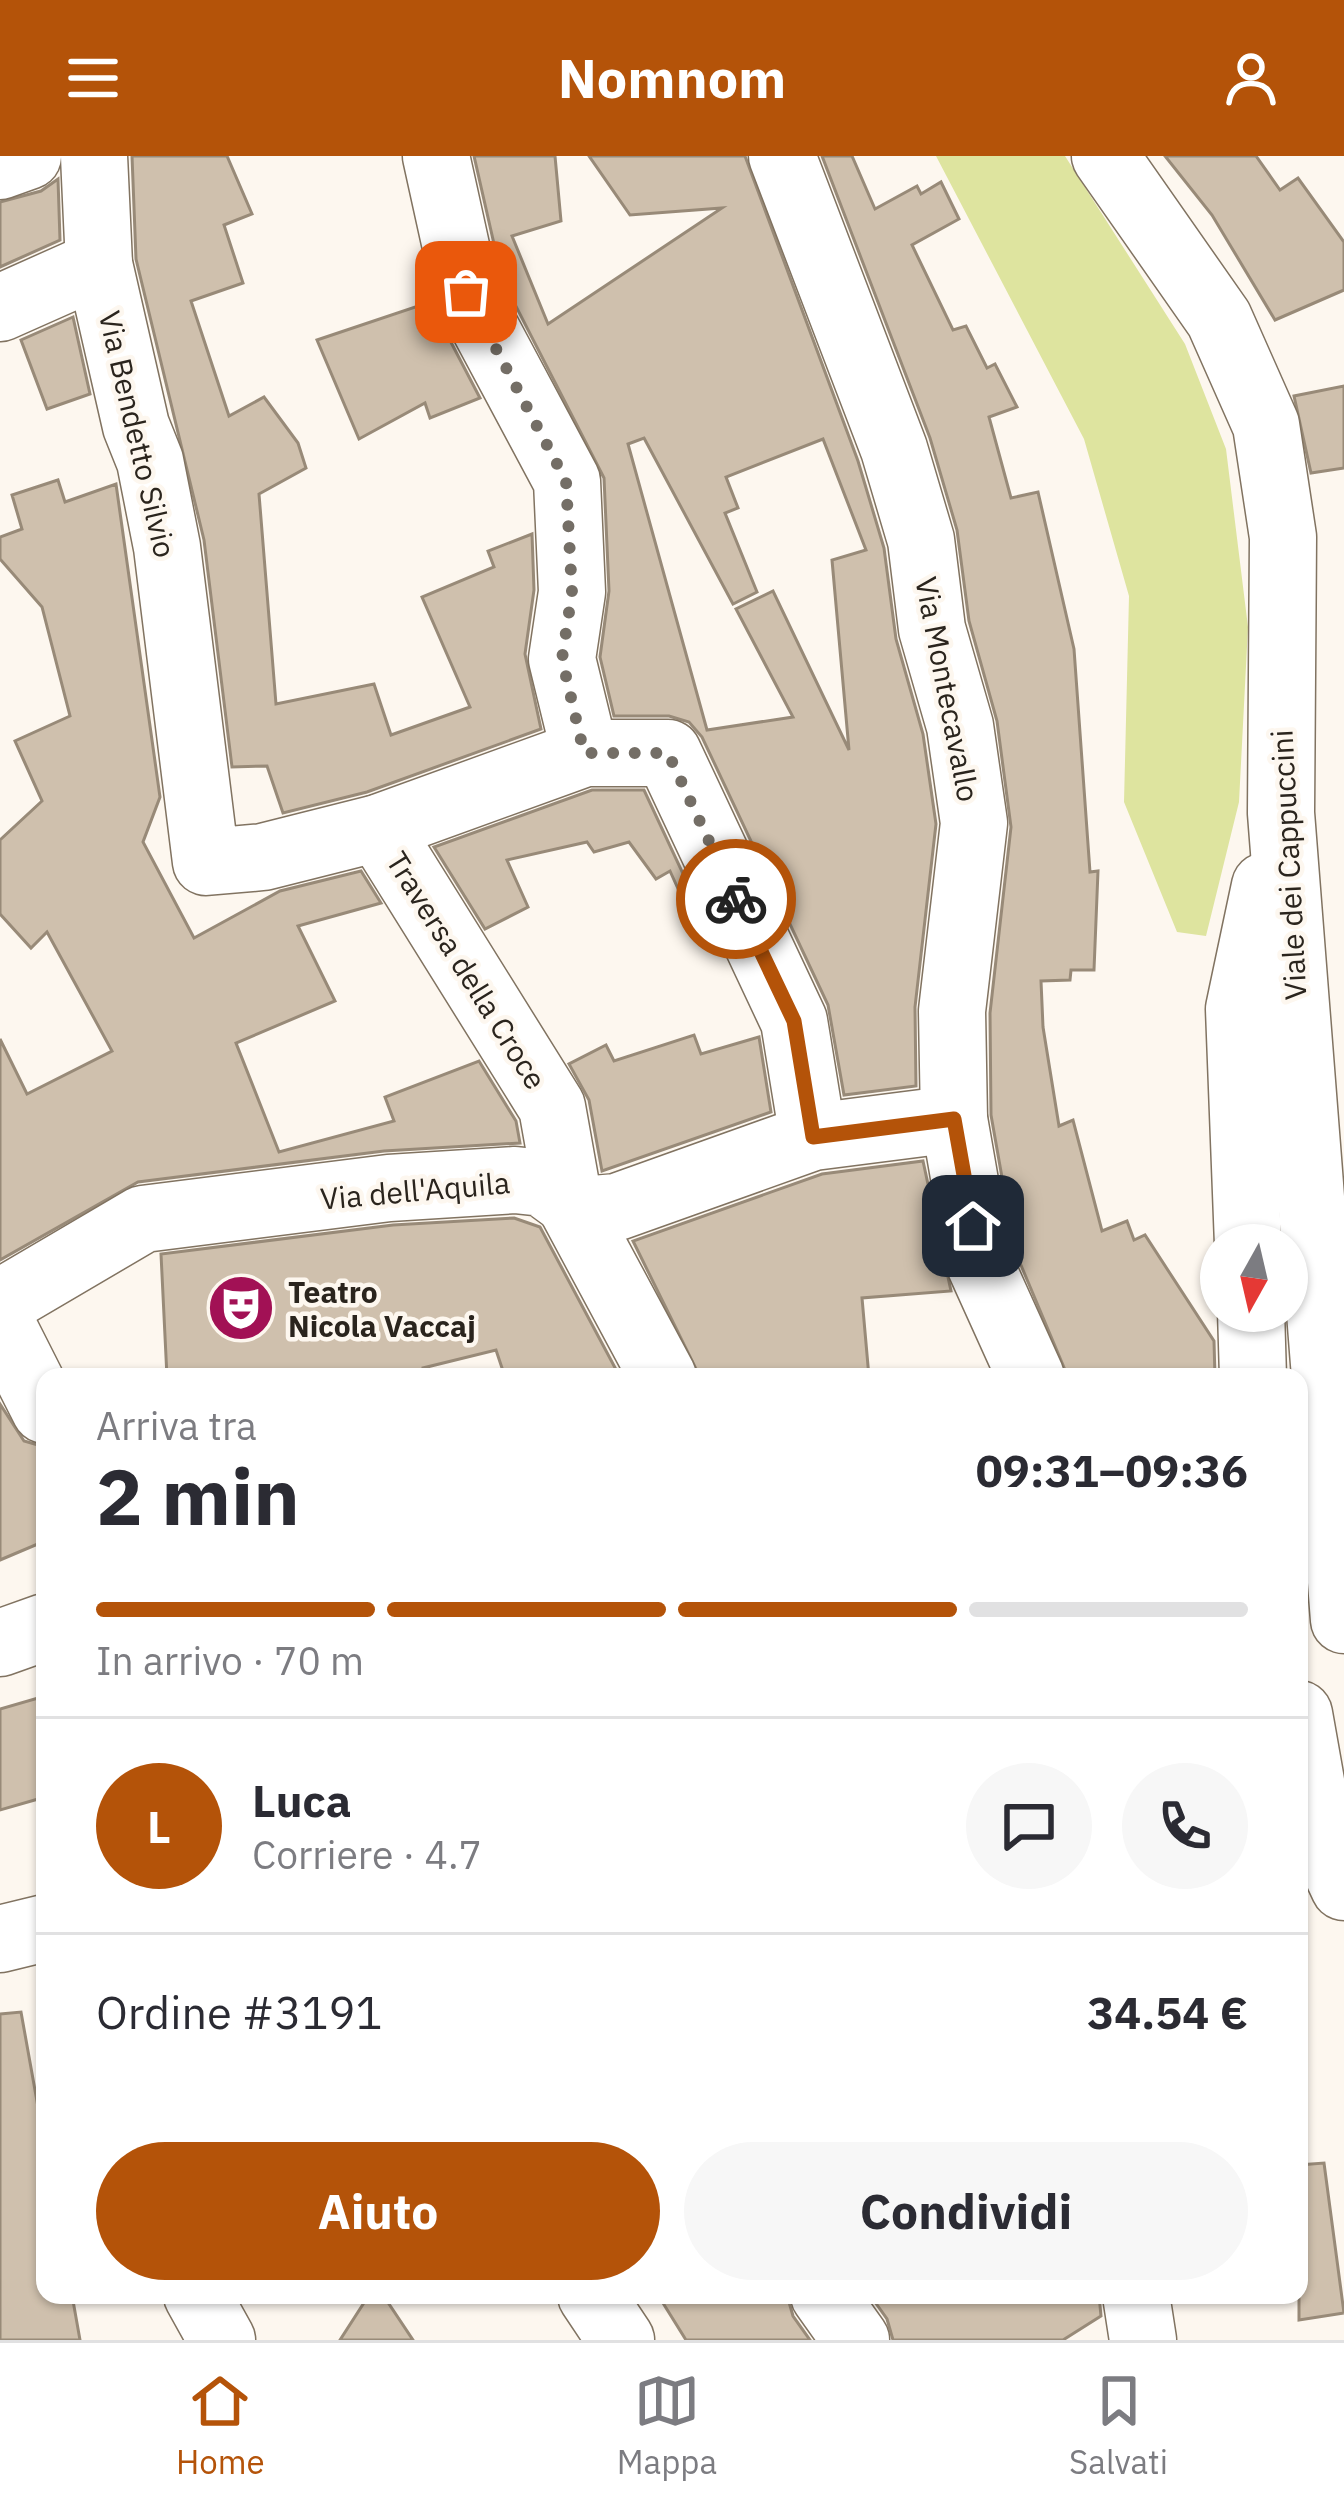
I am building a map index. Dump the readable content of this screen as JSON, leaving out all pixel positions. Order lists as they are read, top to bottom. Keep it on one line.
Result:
{"streets":{"street":["Via Bendetto Silvio","Via Montecavallo","Viale dei Cappuccini","Traversa della Croce","Via dell'Aquila"]},"crossings":[["Via Bendetto Silvio","Traversa della Croce"],["Via Montecavallo","Via dell'Aquila"],["Traversa della Croce","Via dell'Aquila"]],"places":{"theatre":["Teatro Nicola Vaccaj"]},"north":"bottom","page":{"header":"Nomnom","heading":["2 min","Arriva tra","09:31–09:36"],"panel":["Luca","Corriere · 4.7","Ordine #3191","34.54 €"],"bar":"In arrivo · 70 m","round":"L","buttons":["Aiuto","Condividi"],"tabs":["Home","Mappa","Salvati"]}}
